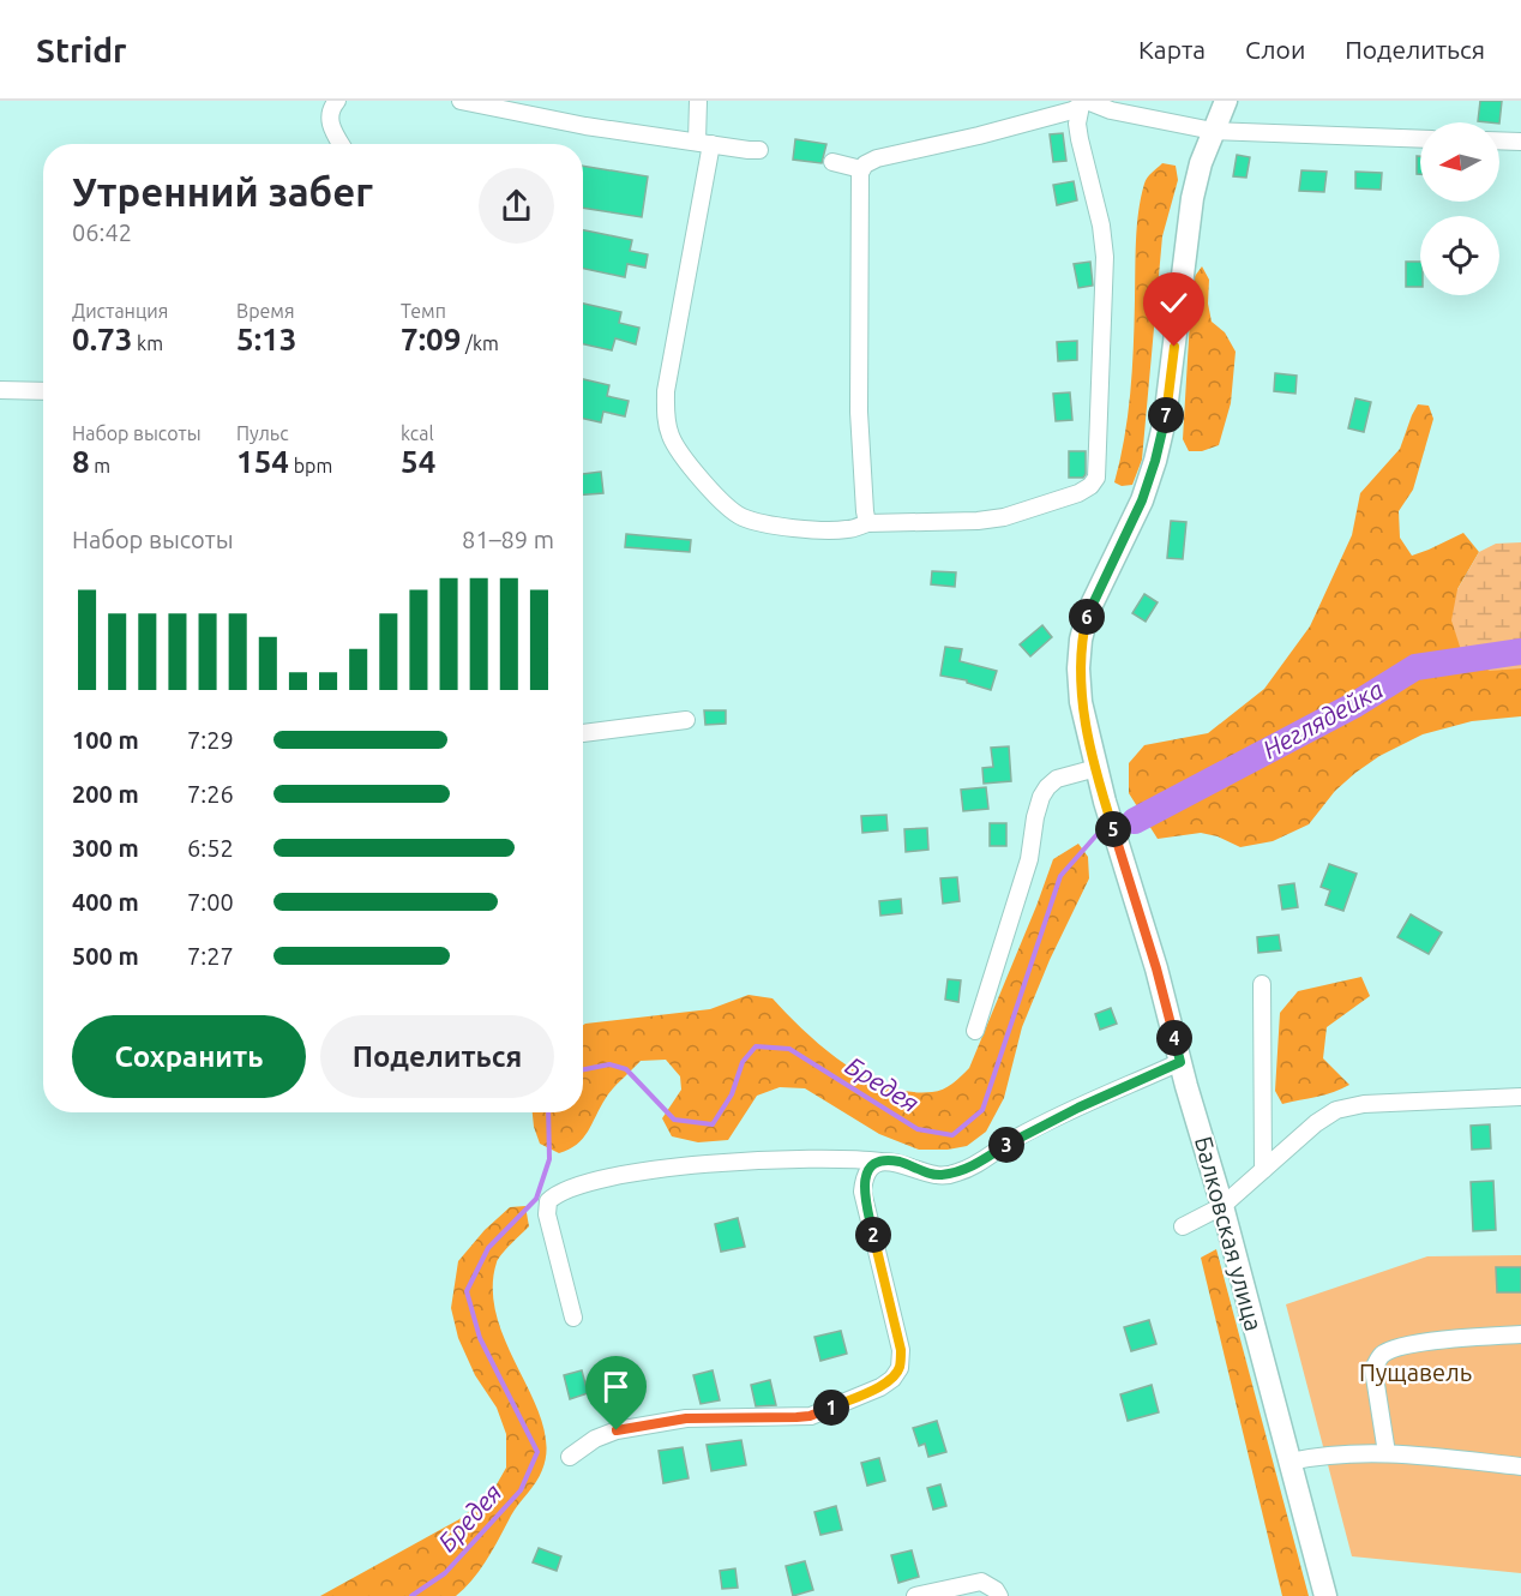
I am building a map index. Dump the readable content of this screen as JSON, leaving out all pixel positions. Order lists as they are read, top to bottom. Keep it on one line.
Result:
{"streets":{"main road":["Балковская улица"]},"water":["Неглядейка","Бредея"],"parks":["Пущавель"],"north":"left","page":{"header":"Stridr","nav":["Карта","Слои","Поделиться"],"heading":["Утренний забег","06:42"],"stats":[["Дистанция","0.73 km"],["Время","5:13"],["Темп","7:09 /km"],["Набор высоты","8 m"],["Пульс","154 bpm"],["kcal","54"]],"pins":["7","6","5","4","3","2","1"],"chart":["Набор высоты","81–89 m"],"list":[{"name":"100 m","note":"7:29"},{"name":"200 m","note":"7:26"},{"name":"300 m","note":"6:52"},{"name":"400 m","note":"7:00"},{"name":"500 m","note":"7:27"}],"buttons":["Сохранить","Поделиться"]}}
